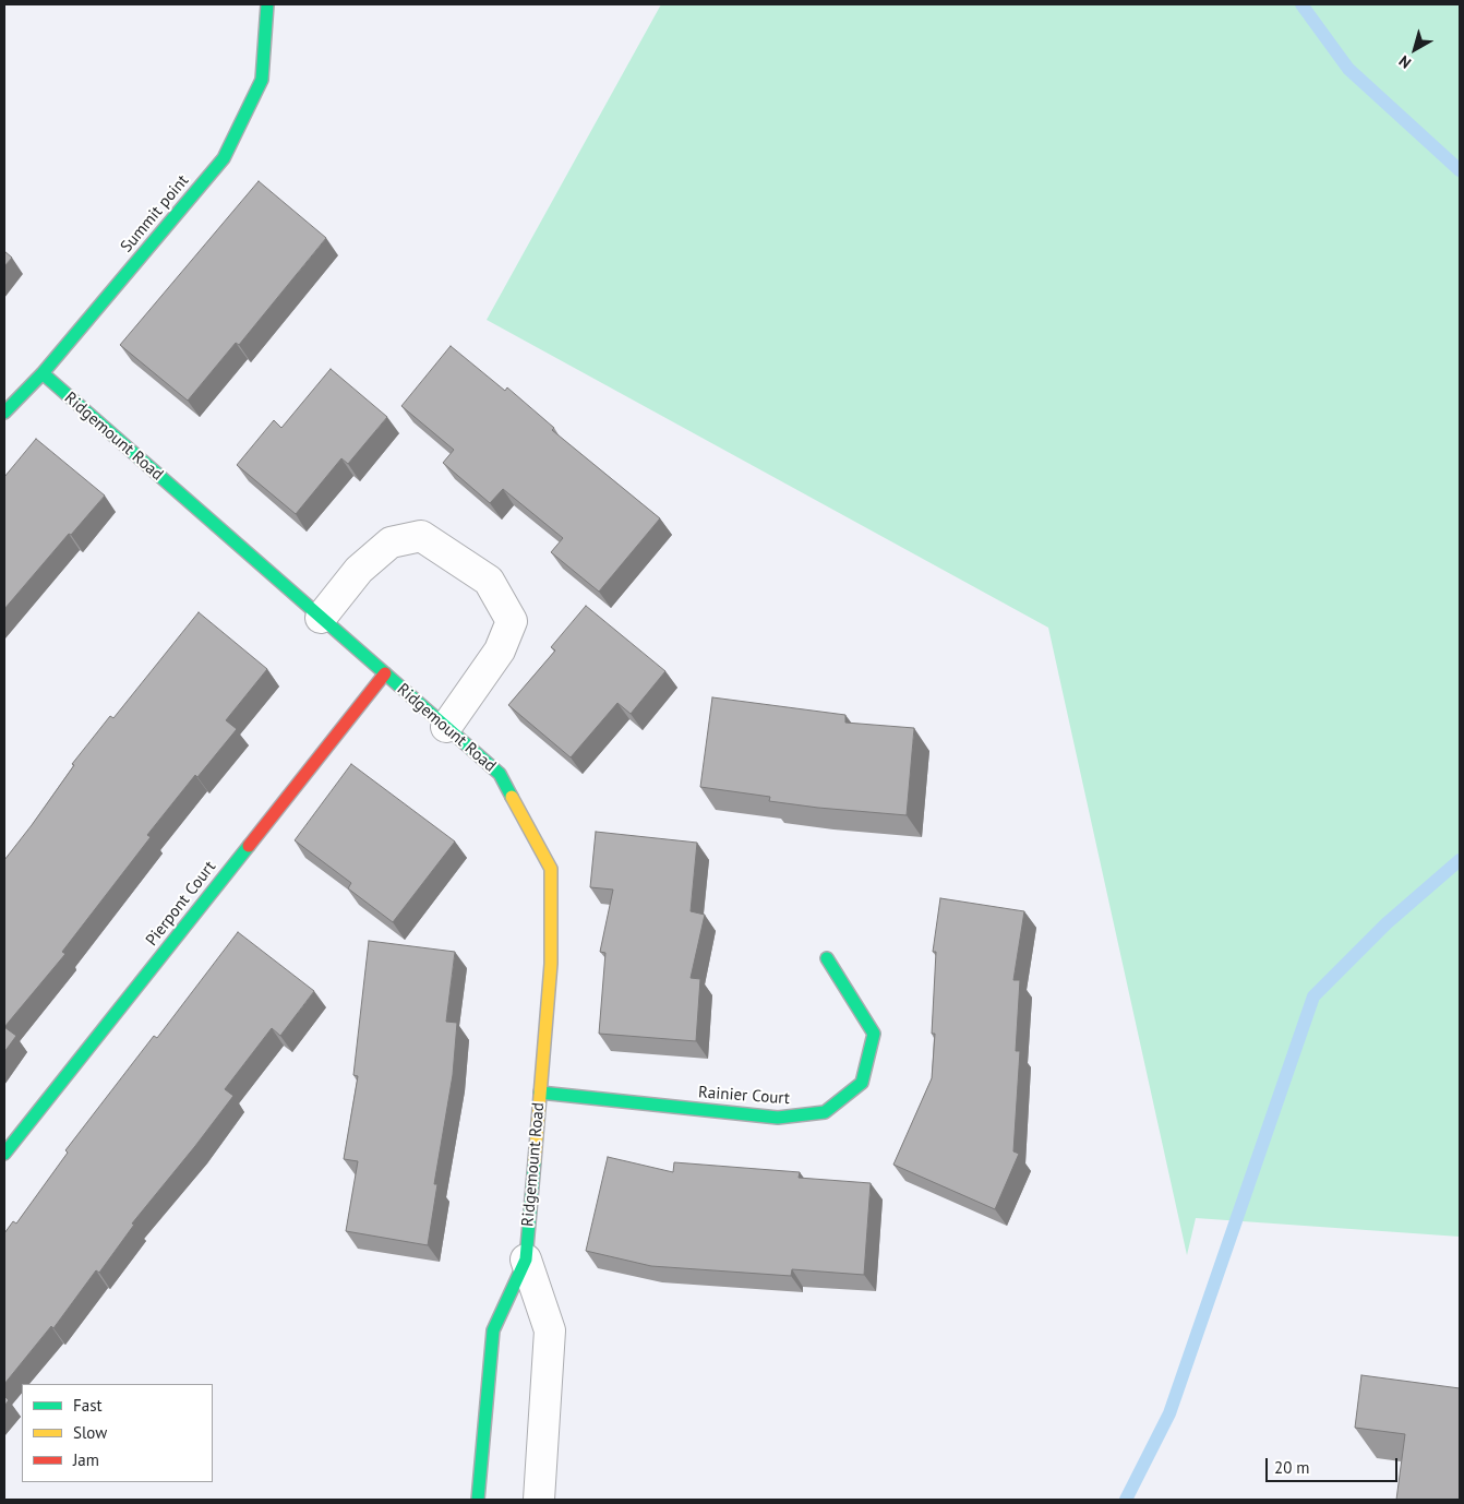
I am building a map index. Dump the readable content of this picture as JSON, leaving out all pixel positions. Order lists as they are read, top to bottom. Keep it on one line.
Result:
{"streets":{"street":["Summit point","Ridgemount Road","Pierpont Court","Rainier Court"]},"crossings":[["Summit point","Ridgemount Road"],["Ridgemount Road","Pierpont Court"],["Ridgemount Road","Rainier Court"]],"legend":["Fast","Slow","Jam"],"scale_bar":"20 m","north":"bottom left"}
